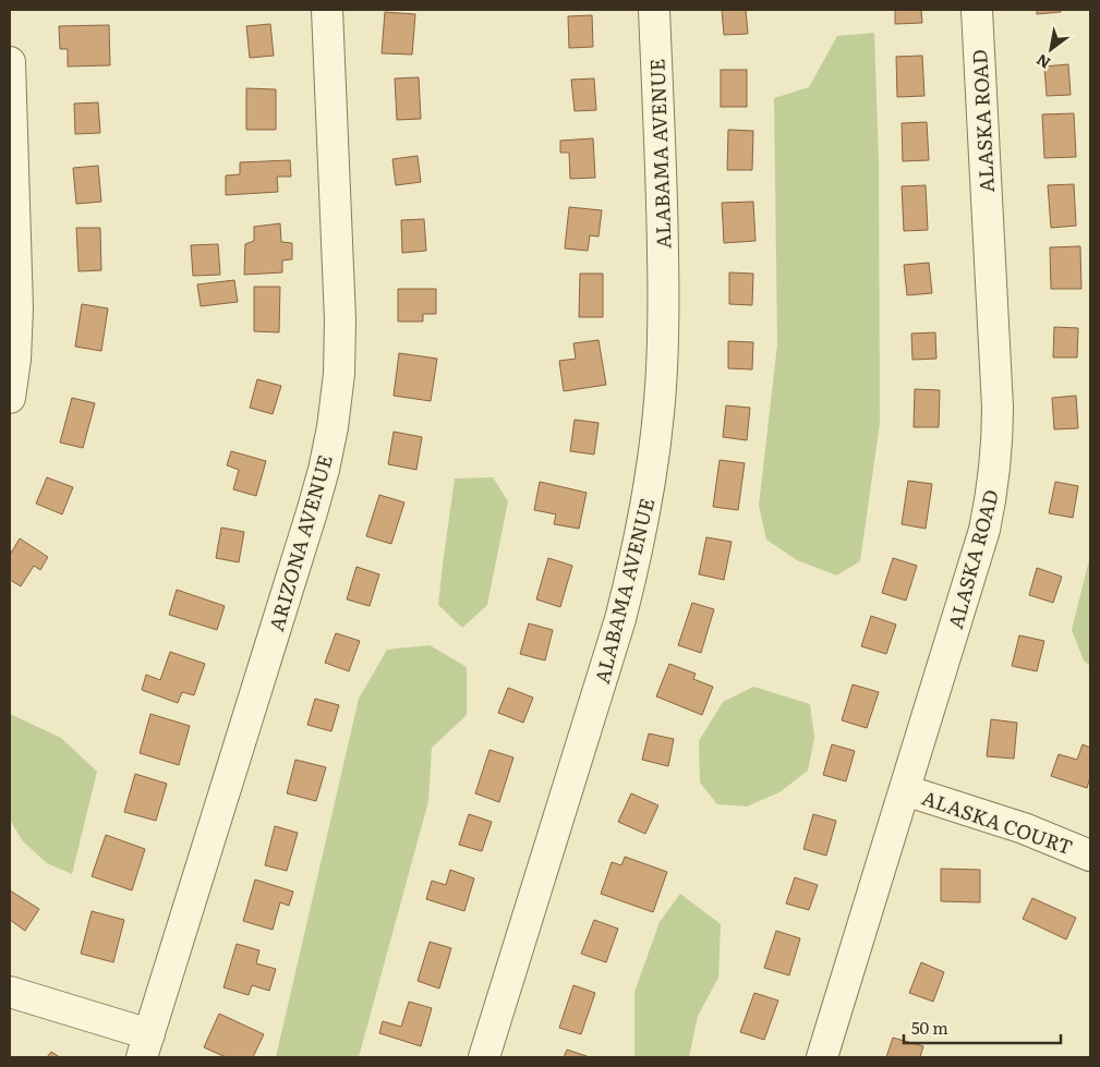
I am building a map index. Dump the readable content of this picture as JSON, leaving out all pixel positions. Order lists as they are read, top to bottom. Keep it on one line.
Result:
{"streets":{"street":["ALASKA ROAD","ALABAMA AVENUE","ARIZONA AVENUE","ALASKA COURT"]},"crossings":[["ALASKA ROAD","ALASKA COURT"]],"scale_bar":"50 m","north":"bottom left"}
